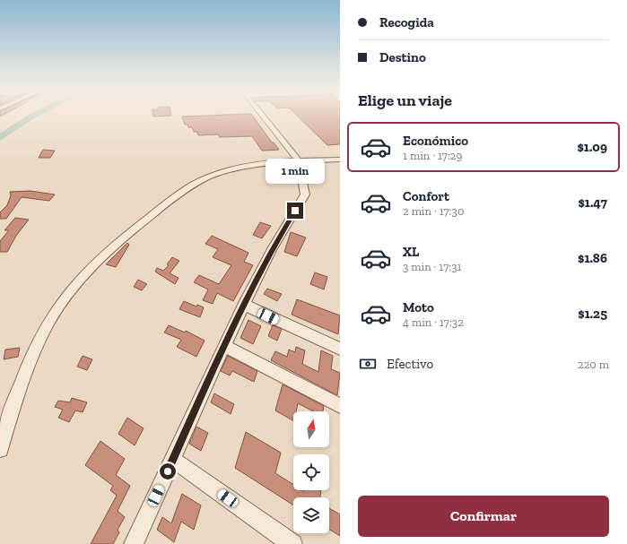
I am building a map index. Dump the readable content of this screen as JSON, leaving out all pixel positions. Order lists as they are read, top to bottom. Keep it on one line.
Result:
{"north":"top","page":{"banner":["Recogida","Destino"],"heading":"Elige un viaje","list":[{"name":"Económico","note":"1 min · 17:29","value":"$1.09"},{"name":"Confort","note":"2 min · 17:30","value":"$1.47"},{"name":"XL","note":"3 min · 17:31","value":"$1.86"},{"name":"Moto","note":"4 min · 17:32","value":"$1.25"}],"bubble":"1 min","pay":["Efectivo","220 m"],"buttons":"Confirmar"}}
